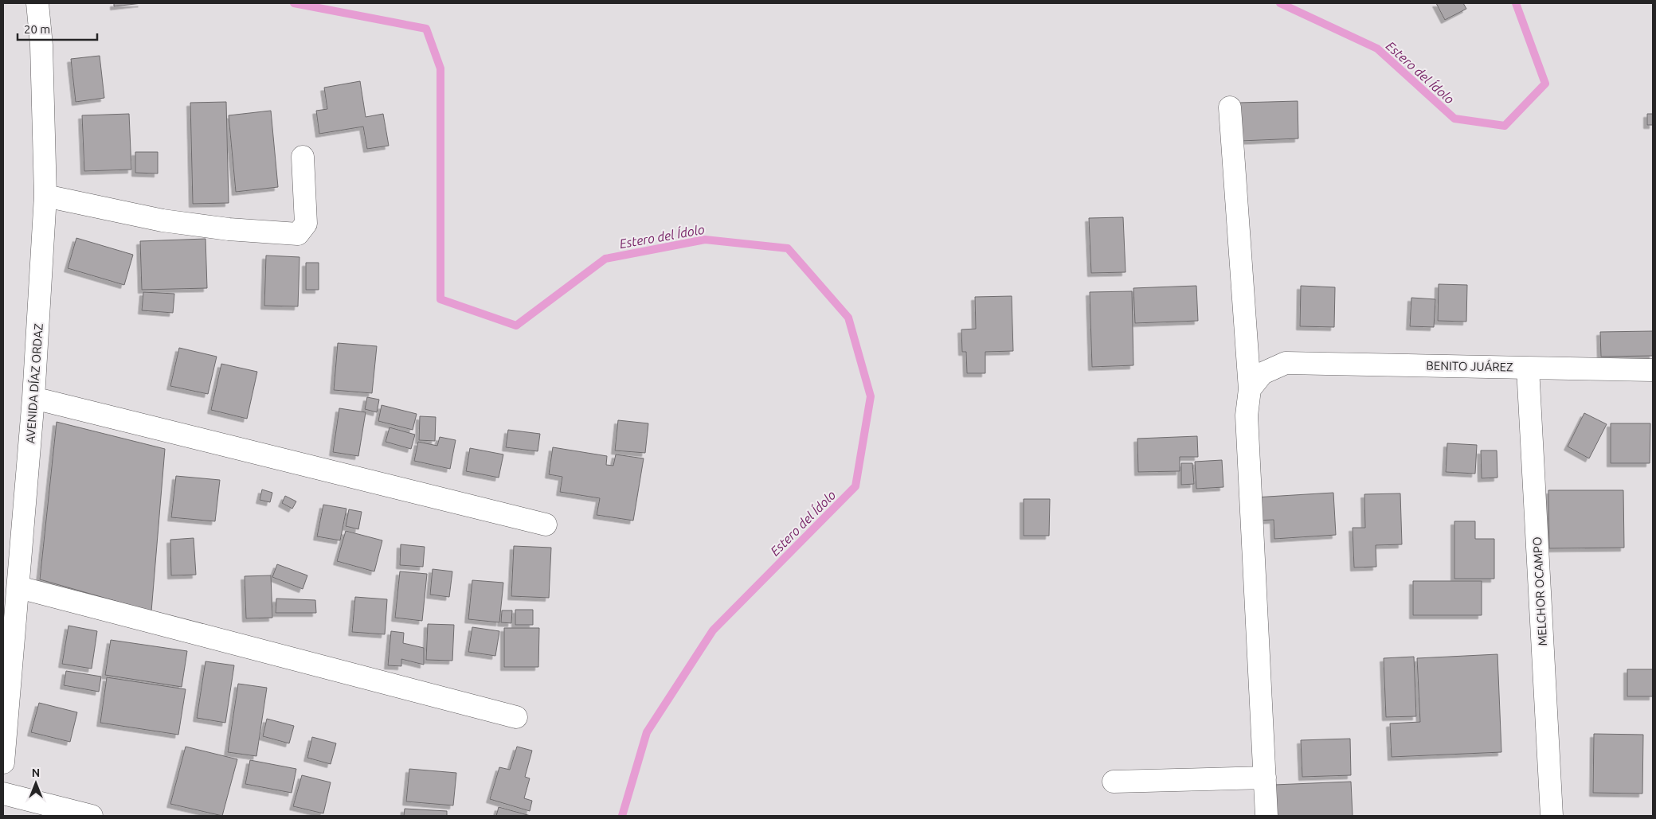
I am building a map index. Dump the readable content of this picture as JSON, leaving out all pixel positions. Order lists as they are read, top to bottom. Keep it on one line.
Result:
{"streets":{"street":["BENITO JUÁREZ","AVENIDA DÍAZ ORDAZ","MELCHOR OCAMPO"]},"crossings":[["BENITO JUÁREZ","MELCHOR OCAMPO"]],"water":["Estero del Ídolo"],"scale_bar":"20 m","north":"top"}
